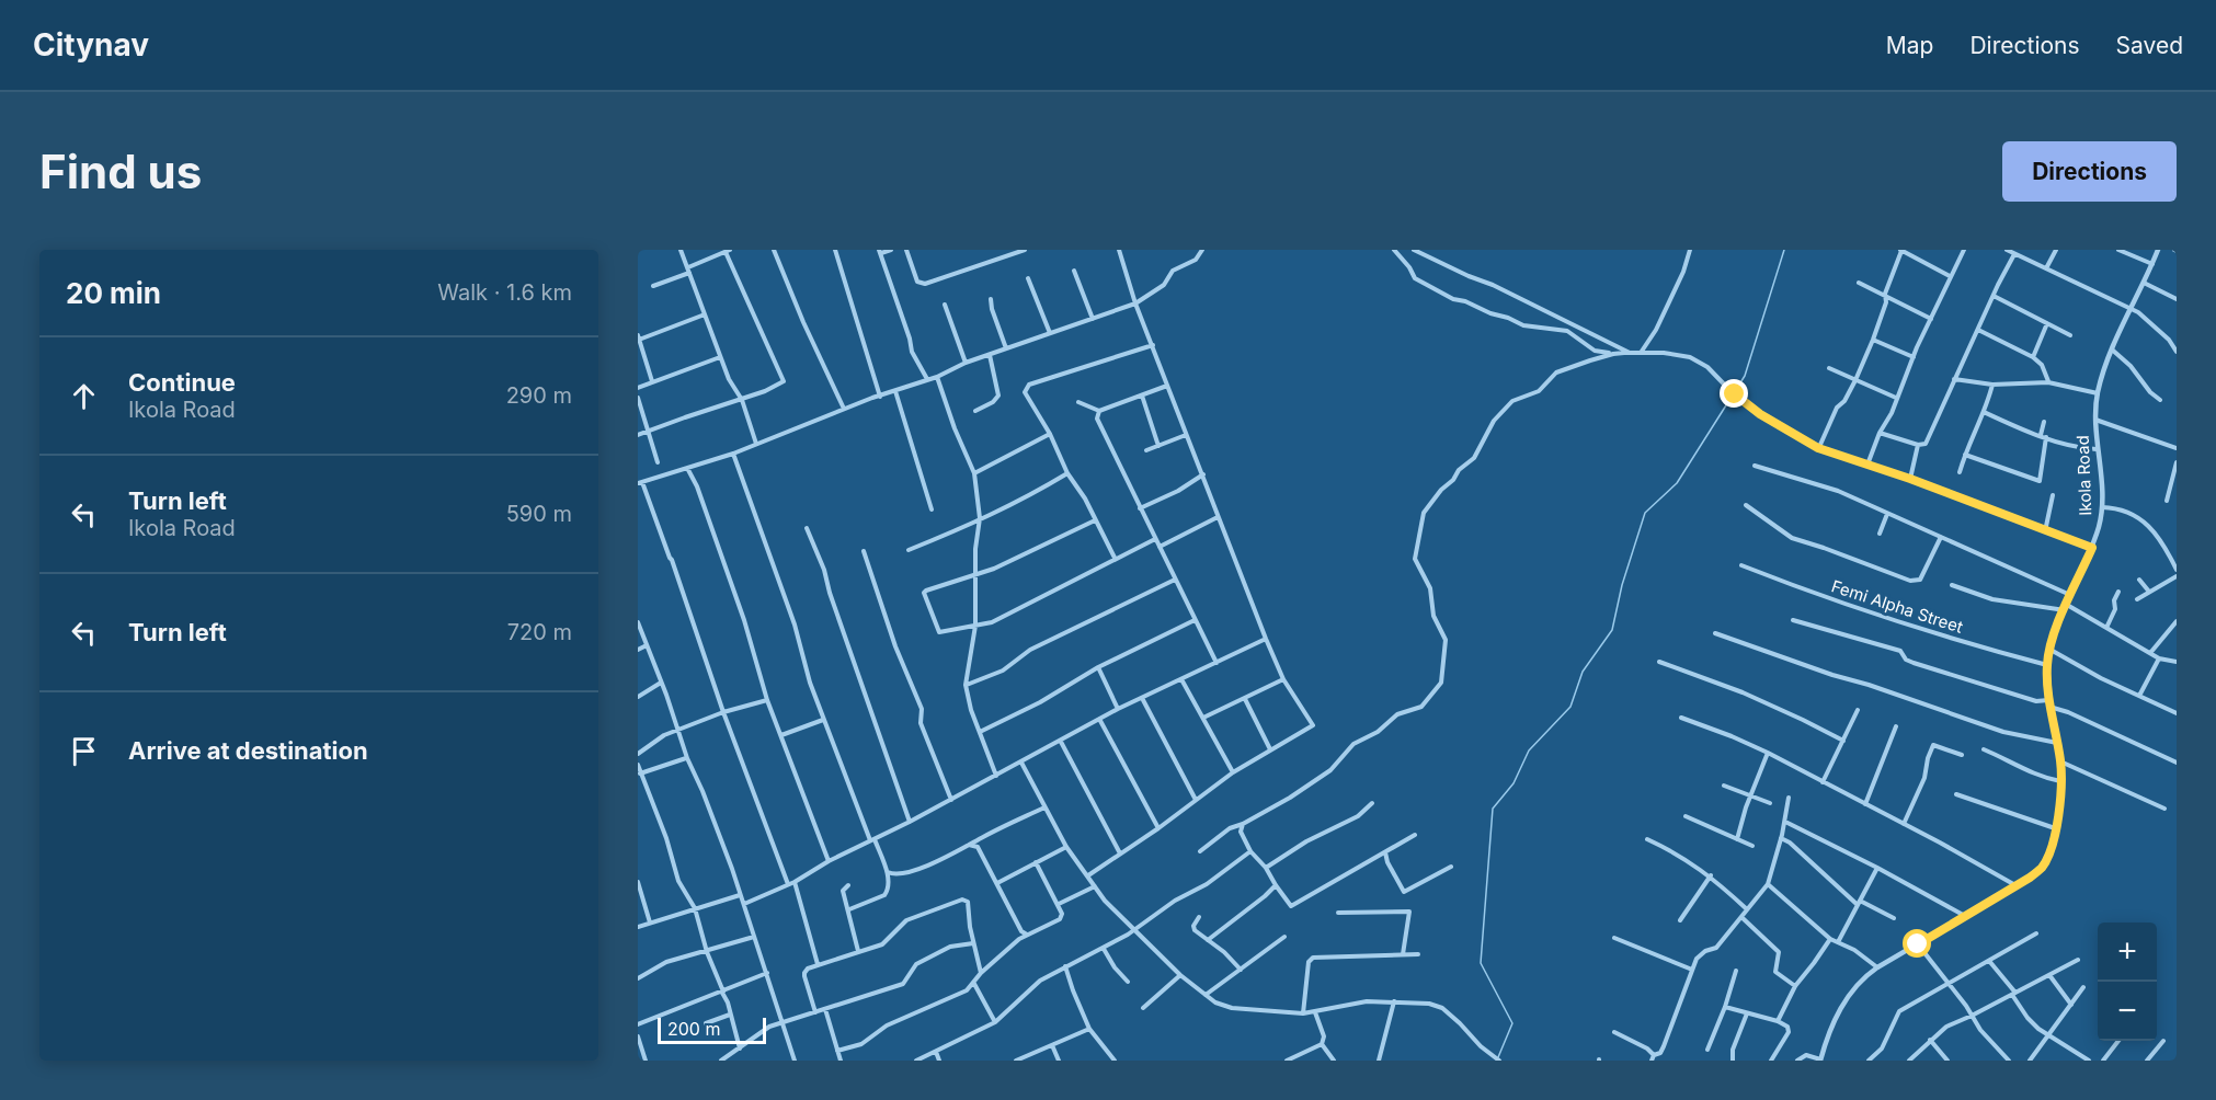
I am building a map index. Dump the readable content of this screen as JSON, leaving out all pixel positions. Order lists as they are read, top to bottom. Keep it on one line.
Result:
{"streets":{"street":["Ikola Road","Femi Alpha Street"]},"crossings":[["Ikola Road","Femi Alpha Street"]],"scale_bar":"200 m","page":{"header":"Citynav","nav":["Map","Directions","Saved"],"buttons":"Directions","title":"Find us","heading":["20 min","Walk · 1.6 km"],"list":[["Continue","Ikola Road","290 m"],["Turn left","Ikola Road","590 m"],["Turn left","720 m"],"Arrive at destination"],"map_buttons":["+","−"],"scale":"200 m"}}
